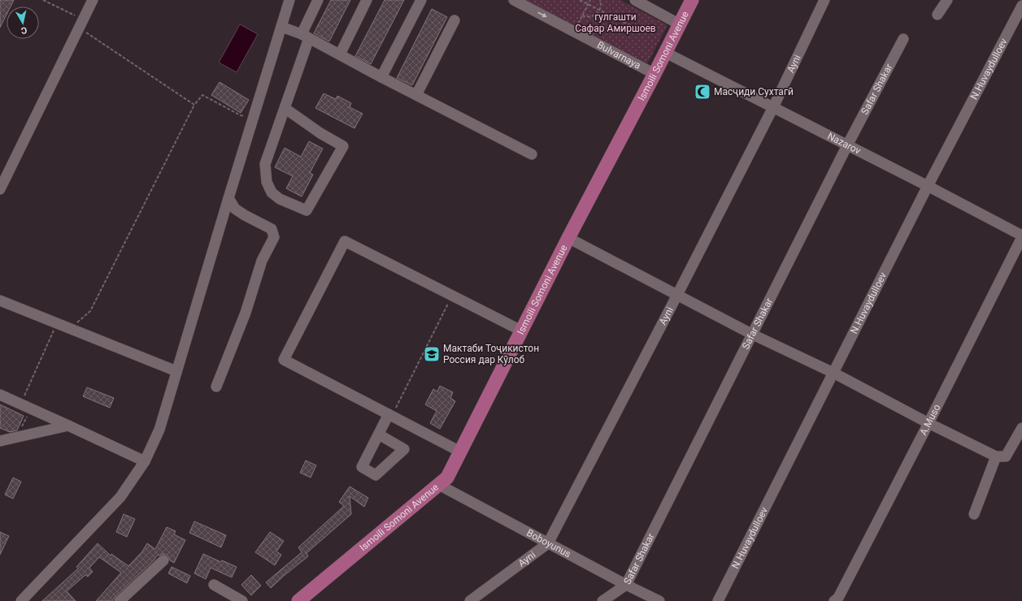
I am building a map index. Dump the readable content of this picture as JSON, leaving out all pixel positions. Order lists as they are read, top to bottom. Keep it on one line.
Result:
{"streets":{"main road":["Ismoili Somoni Avenue"],"street":["Bulvarnaya","Ayni","N.Huvaydulloev","Safar Shakar","Nazarov","A.Muso","Boboyunus"]},"crossings":[["Bulvarnaya","Ismoili Somoni Avenue"],["Ismoili Somoni Avenue","Nazarov"],["Ismoili Somoni Avenue","Boboyunus"],["Ayni","Nazarov"],["Ayni","Boboyunus"],["N.Huvaydulloev","Nazarov"],["Safar Shakar","Nazarov"],["Safar Shakar","Boboyunus"],["Nazarov","A.Muso"]],"one_way":["Bulvarnaya"],"parks":["гулгашти Сафар Амиршоев"],"places":{"mosque":["Масҷиди Сухтагӣ"],"school or university":["Мактаби Тоҷикистон Россия дар Кӯлоб"]},"north":"bottom"}
